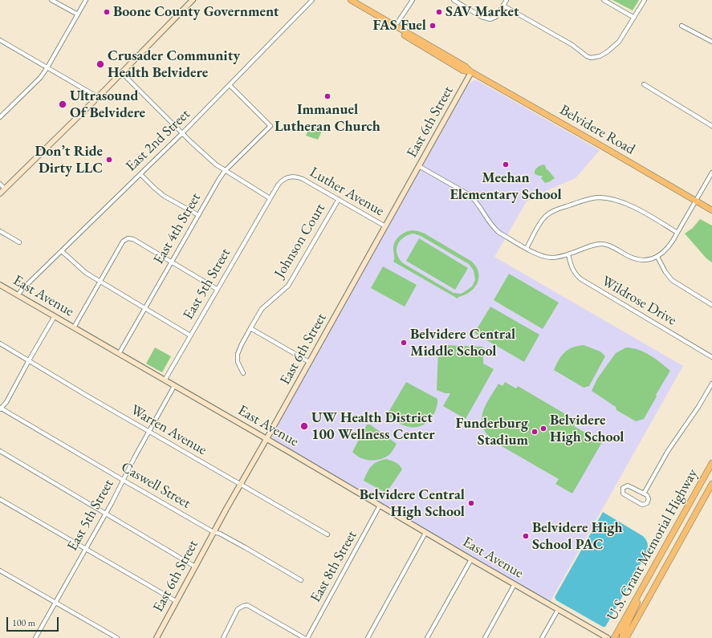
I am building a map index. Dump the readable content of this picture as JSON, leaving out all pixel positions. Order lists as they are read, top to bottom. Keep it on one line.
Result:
{"streets":{"main road":["Belvidere Road","U.S. Grant Memorial Highway"],"street":["East 6th Street","East 2nd Street","Luther Avenue","East 4th Street","Johnson Court","East 5th Street","East Avenue","Wildrose Drive","Warren Avenue","Caswell Street","East 8th Street"]},"crossings":[["East 6th Street","Belvidere Road"],["East 6th Street","Luther Avenue"],["East 6th Street","East Avenue"],["East 6th Street","Warren Avenue"],["East 6th Street","Caswell Street"],["East 2nd Street","East 4th Street"],["East 2nd Street","East Avenue"],["Luther Avenue","Johnson Court"],["Luther Avenue","East 5th Street"],["East 4th Street","East Avenue"],["East 5th Street","East Avenue"],["East 5th Street","Warren Avenue"],["East 5th Street","Caswell Street"],["East Avenue","East 8th Street"]],"places":["Boone County Government","SAV Market","FAS Fuel","Crusader Community Health Belvidere","Immanuel Lutheran Church","Ultrasound Of Belvidere","Don’t Ride Dirty LLC","Meehan Elementary School","Belvidere Central Middle School","UW Health District 100 Wellness Center","Belvidere High School","Funderburg Stadium","Belvidere Central High School","Belvidere High School PAC"],"scale_bar":"100 m"}
